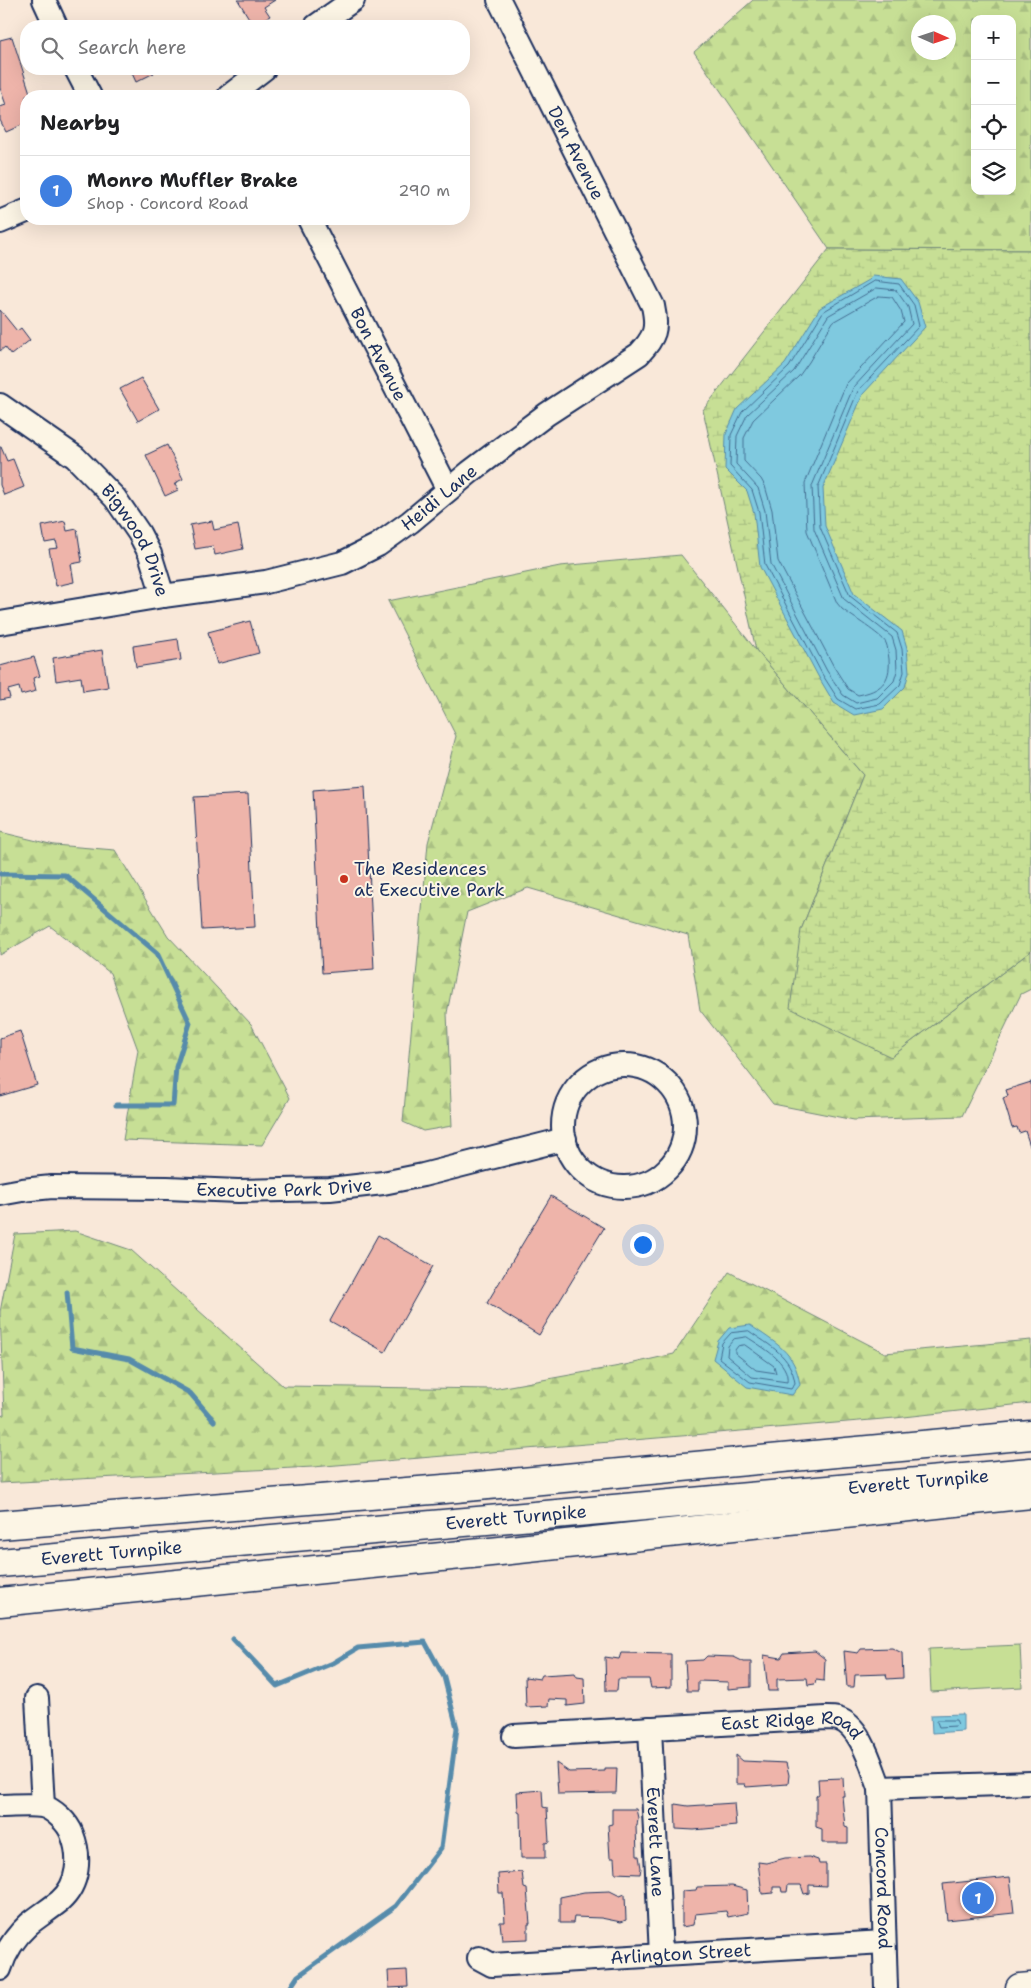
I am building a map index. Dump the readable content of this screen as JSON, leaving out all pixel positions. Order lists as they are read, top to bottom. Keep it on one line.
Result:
{"streets":{"main road":["Everett Turnpike"],"street":["Den Avenue","Bon Avenue","Heidi Lane","Bigwood Drive","Executive Park Drive","East Ridge Road","Everett Lane","Concord Road","Arlington Street"]},"crossings":[["Den Avenue","Heidi Lane"],["Bon Avenue","Heidi Lane"],["Heidi Lane","Bigwood Drive"],["East Ridge Road","Everett Lane"],["East Ridge Road","Concord Road"],["Everett Lane","Arlington Street"],["Concord Road","Arlington Street"]],"places":["The Residences at Executive Park"],"north":"right","page":{"map_buttons":["+","−"],"search":"Search here","heading":"Nearby","list":[{"mark":"1","name":"Monro Muffler Brake","note":"Shop · Concord Road","value":"290 m"}],"pins":"1"}}
